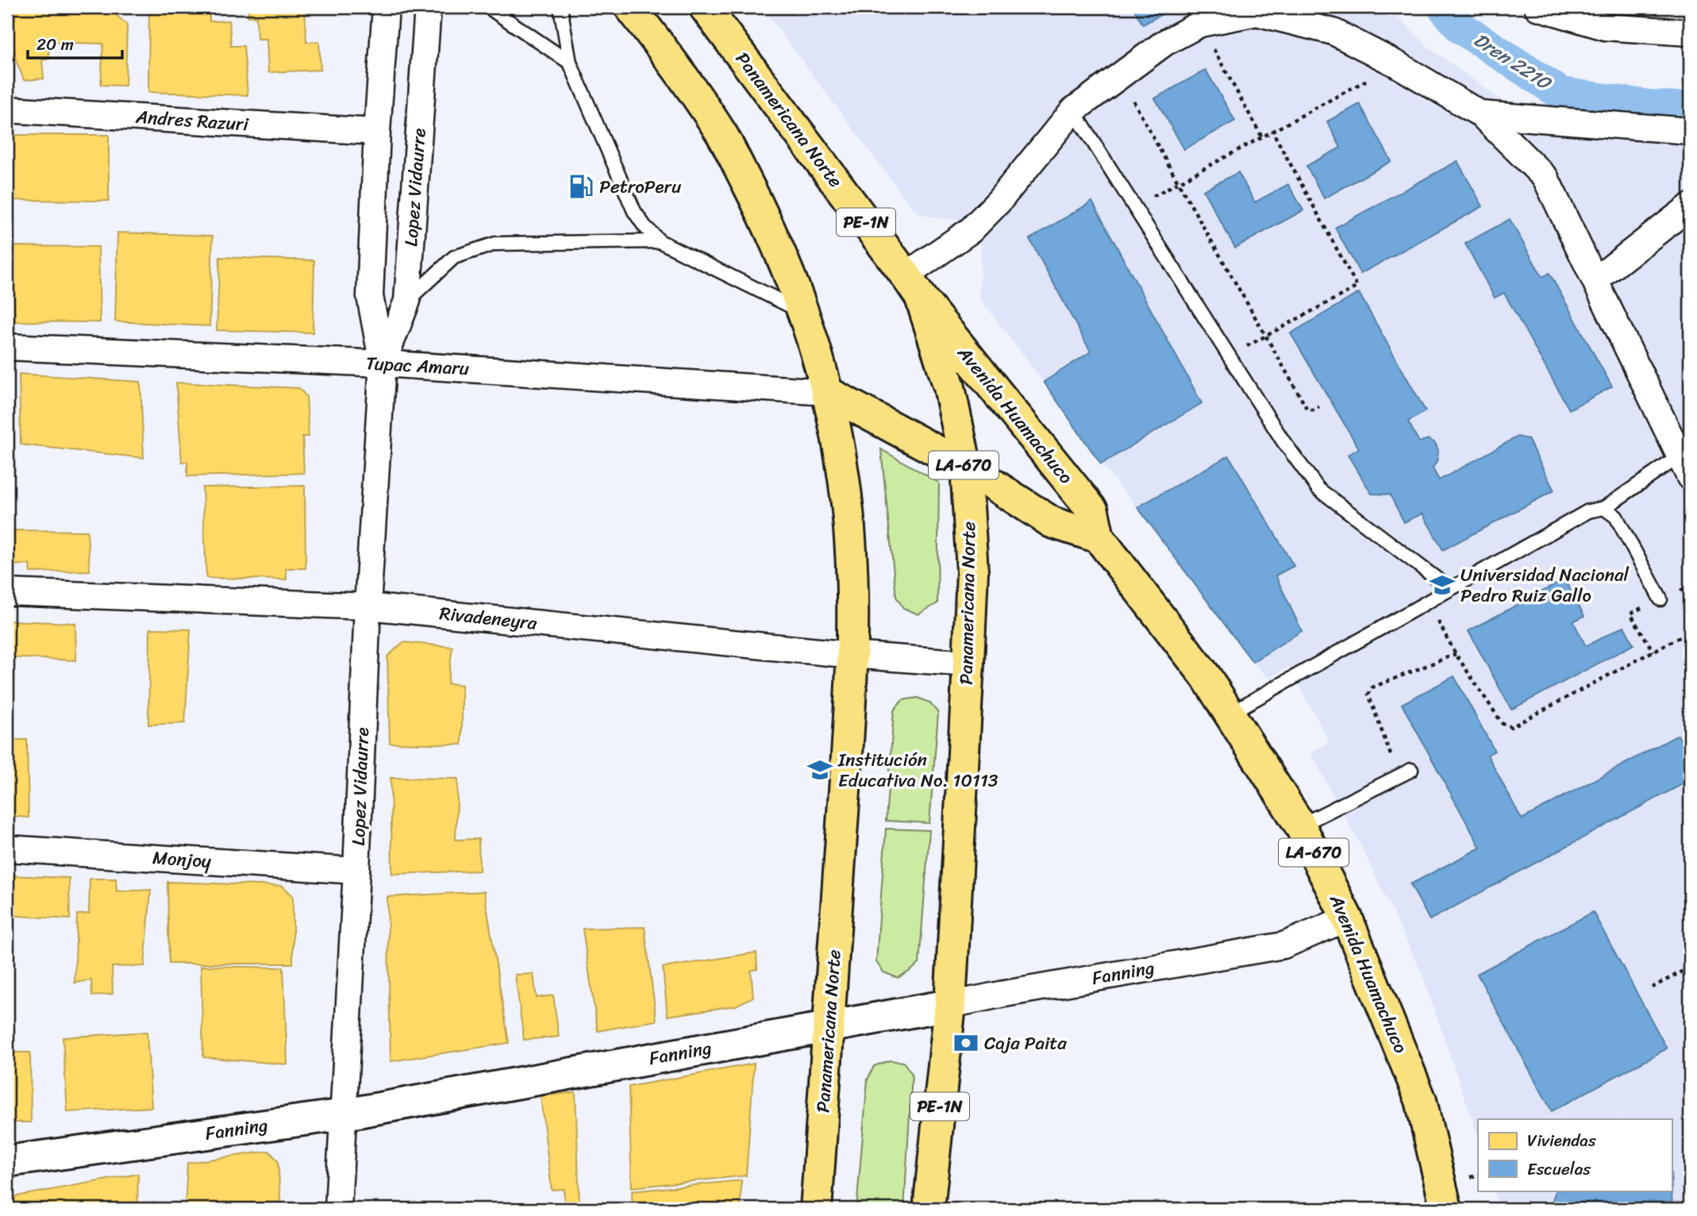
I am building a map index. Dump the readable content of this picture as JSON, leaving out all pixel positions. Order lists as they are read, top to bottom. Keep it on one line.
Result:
{"streets":{"main road":["Panamericana Norte","PE-1N","Avenida Huamachuco","LA-670"],"street":["Andres Razuri","Lopez Vidaurre","Tupac Amaru","Rivadeneyra","Monjoy","Fanning"]},"crossings":[["Panamericana Norte","Tupac Amaru"],["Panamericana Norte","Avenida Huamachuco"],["Panamericana Norte","LA-670"],["Panamericana Norte","Rivadeneyra"],["Panamericana Norte","Fanning"],["Andres Razuri","Lopez Vidaurre"],["Lopez Vidaurre","Tupac Amaru"],["Lopez Vidaurre","Rivadeneyra"],["Lopez Vidaurre","Monjoy"],["Lopez Vidaurre","Fanning"],["Tupac Amaru","LA-670"],["Avenida Huamachuco","LA-670"],["Avenida Huamachuco","Fanning"]],"water":["Dren 2210"],"places":{"fuel station":["PetroPeru"],"school or university":["Universidad Nacional Pedro Ruiz Gallo","Institución Educativa No. 10113"],"bank":["Caja Paita"]},"legend":["Viviendas","Escuelas"],"scale_bar":"20 m"}
